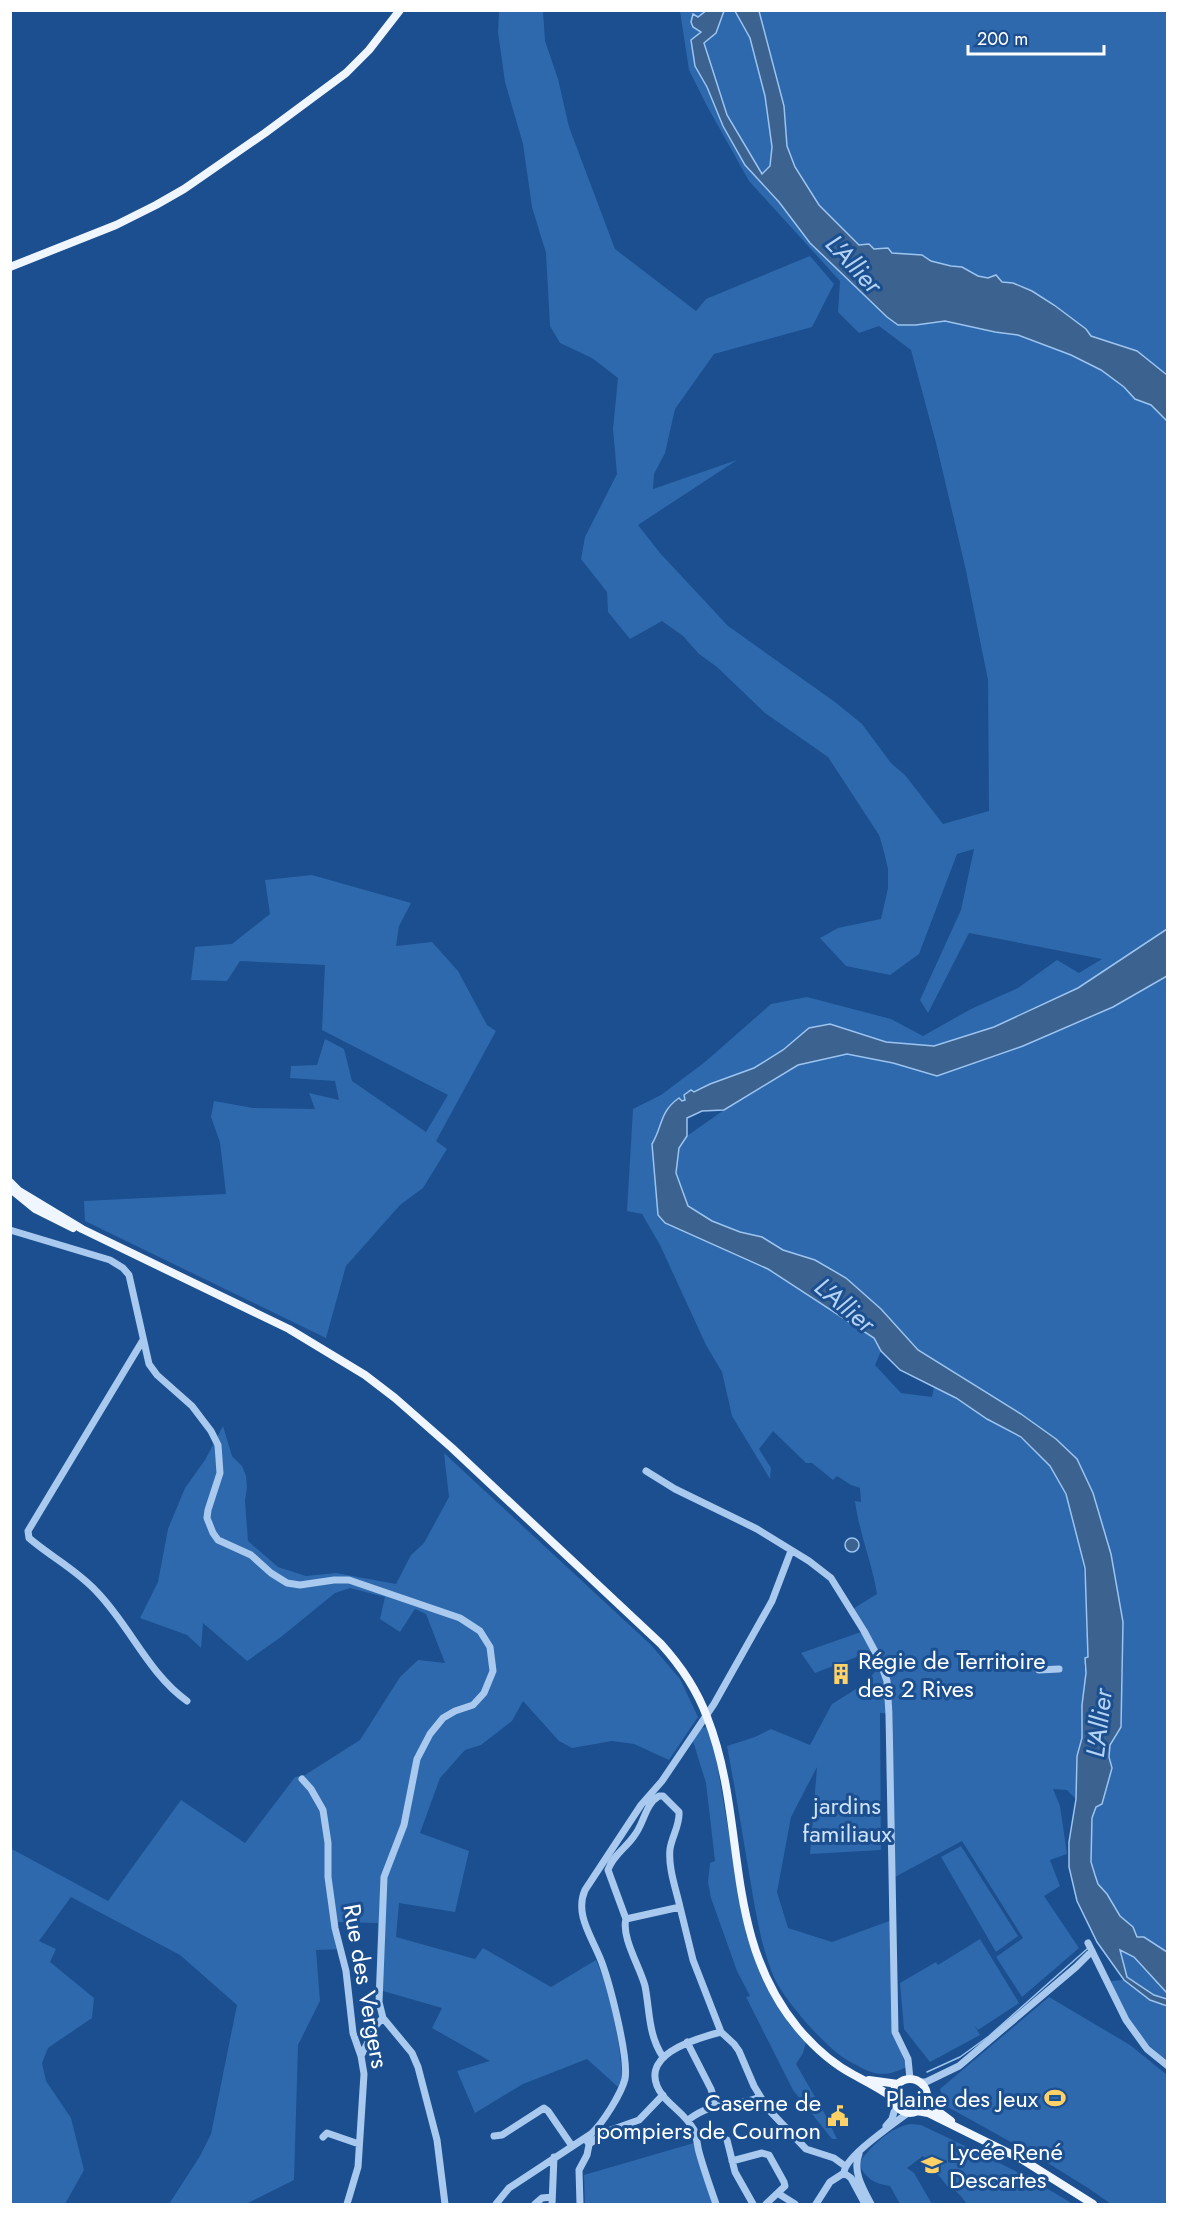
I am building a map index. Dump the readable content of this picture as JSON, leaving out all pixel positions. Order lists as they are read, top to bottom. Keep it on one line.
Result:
{"streets":{"street":["Rue des Vergers"]},"water":["L'Allier"],"parks":["jardins familiaux"],"places":{"building":["Régie de Territoire des 2 Rives"],"sports":["Plaine des Jeux"],"public building":["Caserne de pompiers de Cournon"],"school or university":["Lycée René Descartes"]},"scale_bar":"200 m"}
